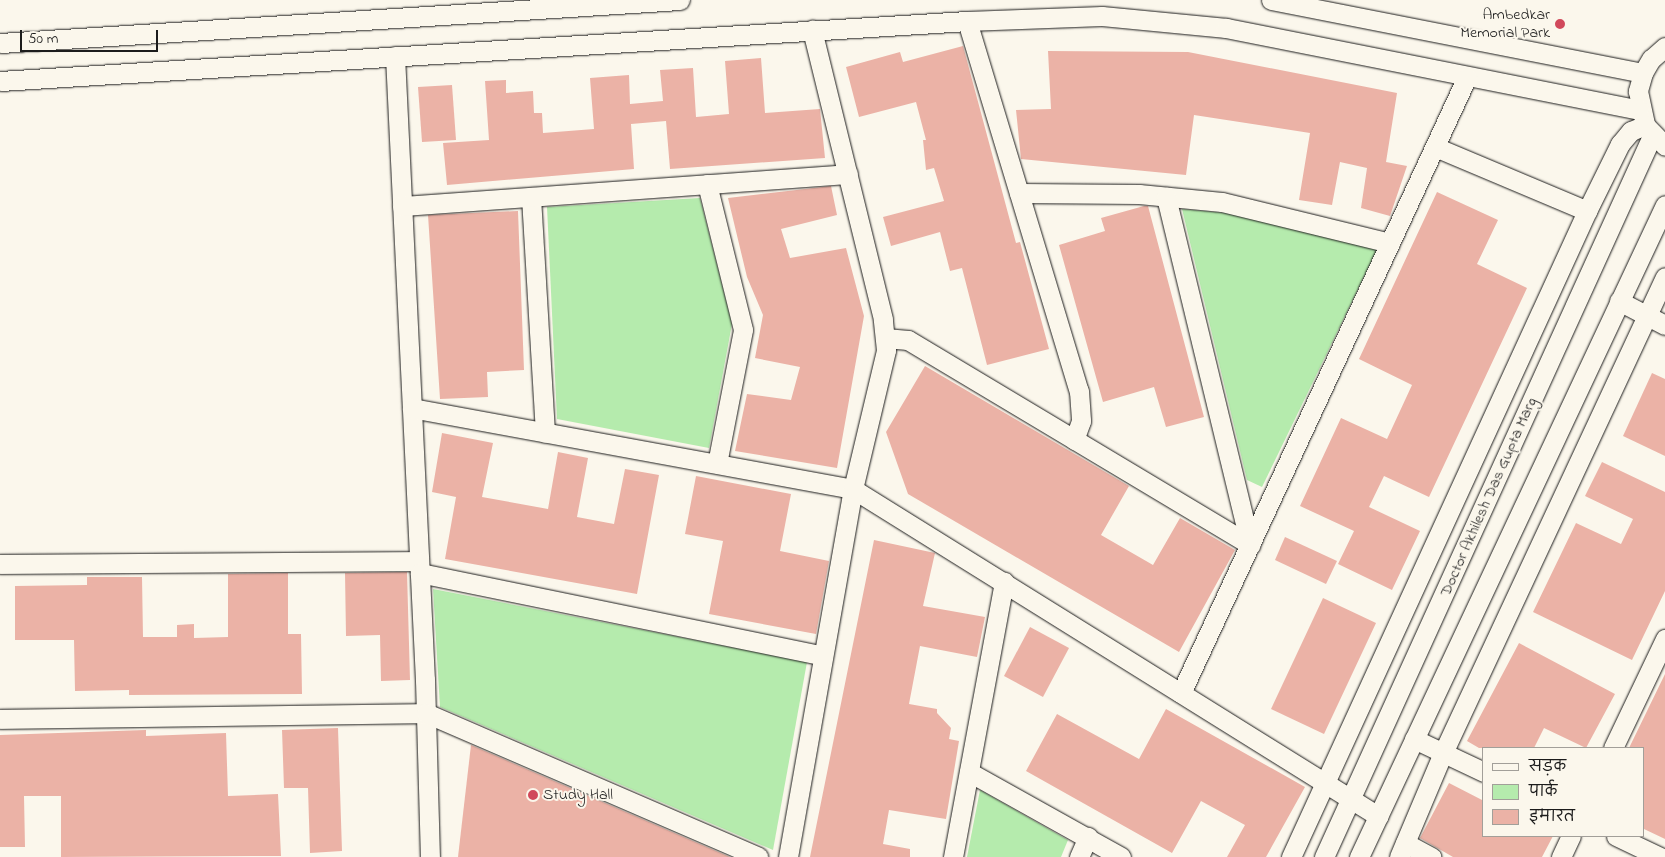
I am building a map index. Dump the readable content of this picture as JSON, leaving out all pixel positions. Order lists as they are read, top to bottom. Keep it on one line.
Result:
{"streets":{"street":["Doctor Akhilesh Das Gupta Marg"]},"places":["Ambedkar Memorial Park","Study Hall"],"legend":["सड़क","पार्क","इमारत"],"scale_bar":"50 m"}
